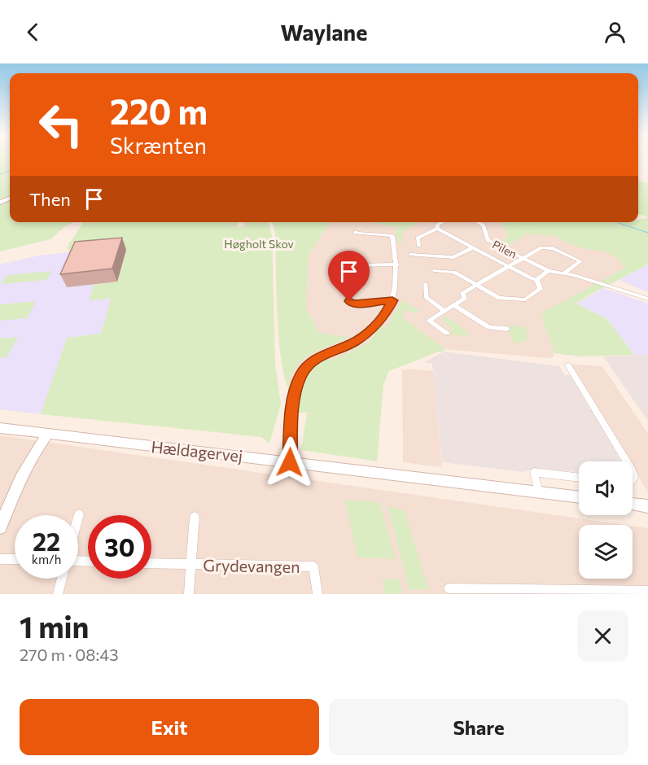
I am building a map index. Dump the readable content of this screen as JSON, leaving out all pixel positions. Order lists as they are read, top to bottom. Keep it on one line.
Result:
{"streets":{"street":["Pilen","Hældagervej","Grydevangen"]},"parks":["Høgholt Skov"],"page":{"header":"Waylane","turn":["220 m","Skrænten"],"then":"Then","speed":"22 km/h","limit":"30","heading":["1 min","270 m · 08:43"],"buttons":["Exit","Share"]}}
